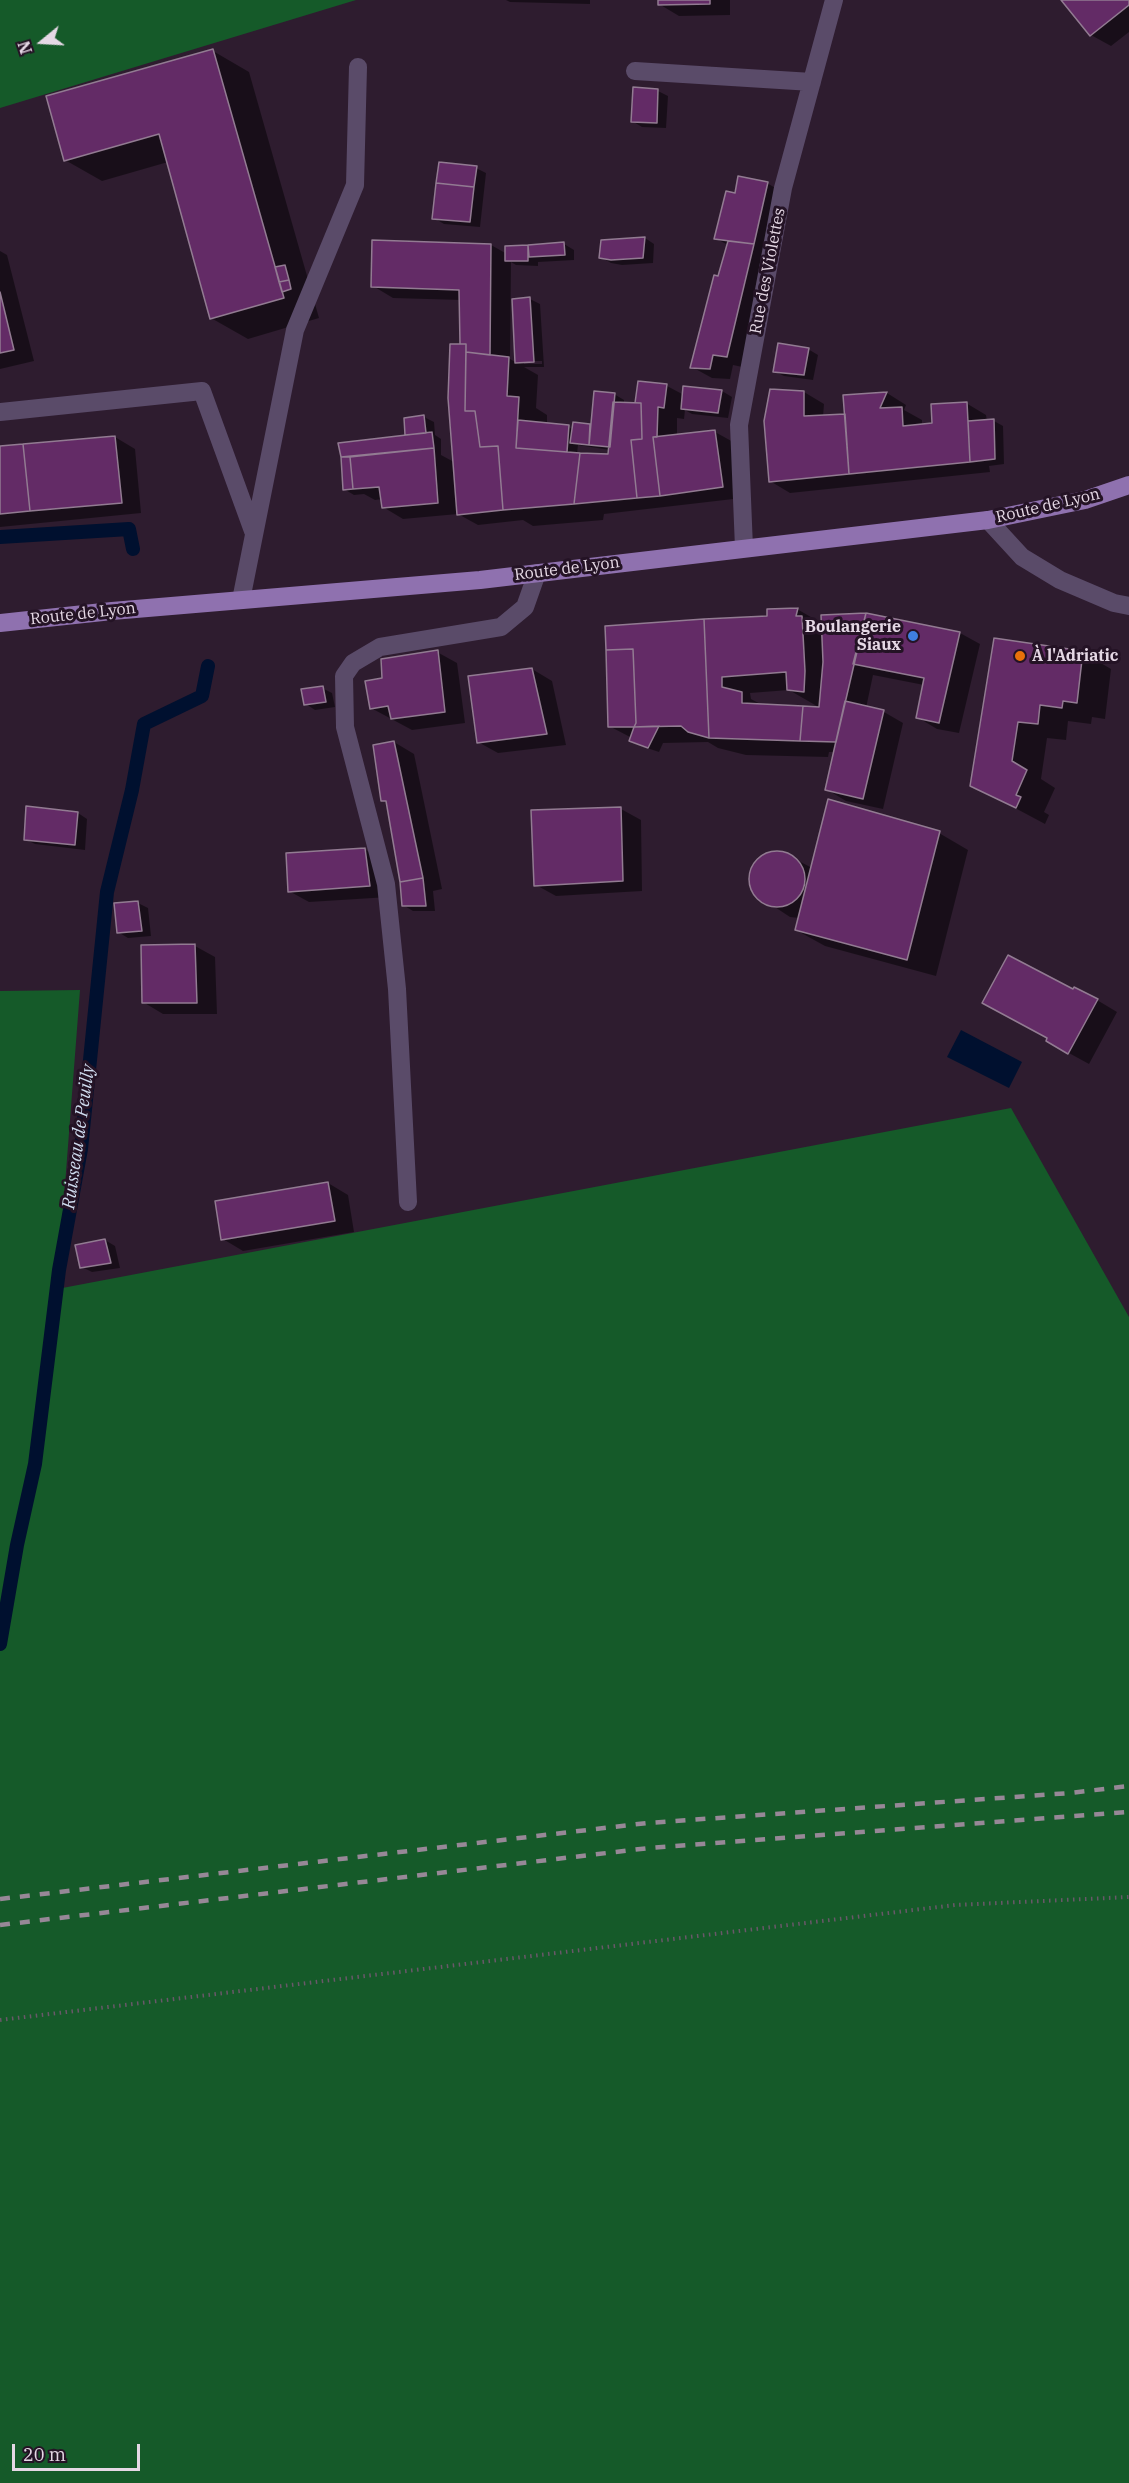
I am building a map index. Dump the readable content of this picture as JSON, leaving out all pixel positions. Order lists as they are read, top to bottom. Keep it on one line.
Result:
{"streets":{"main road":["Route de Lyon"],"street":["Rue des Violettes"]},"crossings":[["Rue des Violettes","Route de Lyon"]],"water":["Ruisseau de Peuilly"],"places":["Boulangerie Siaux","À l'Adriatic"],"scale_bar":"20 m","north":"left"}
